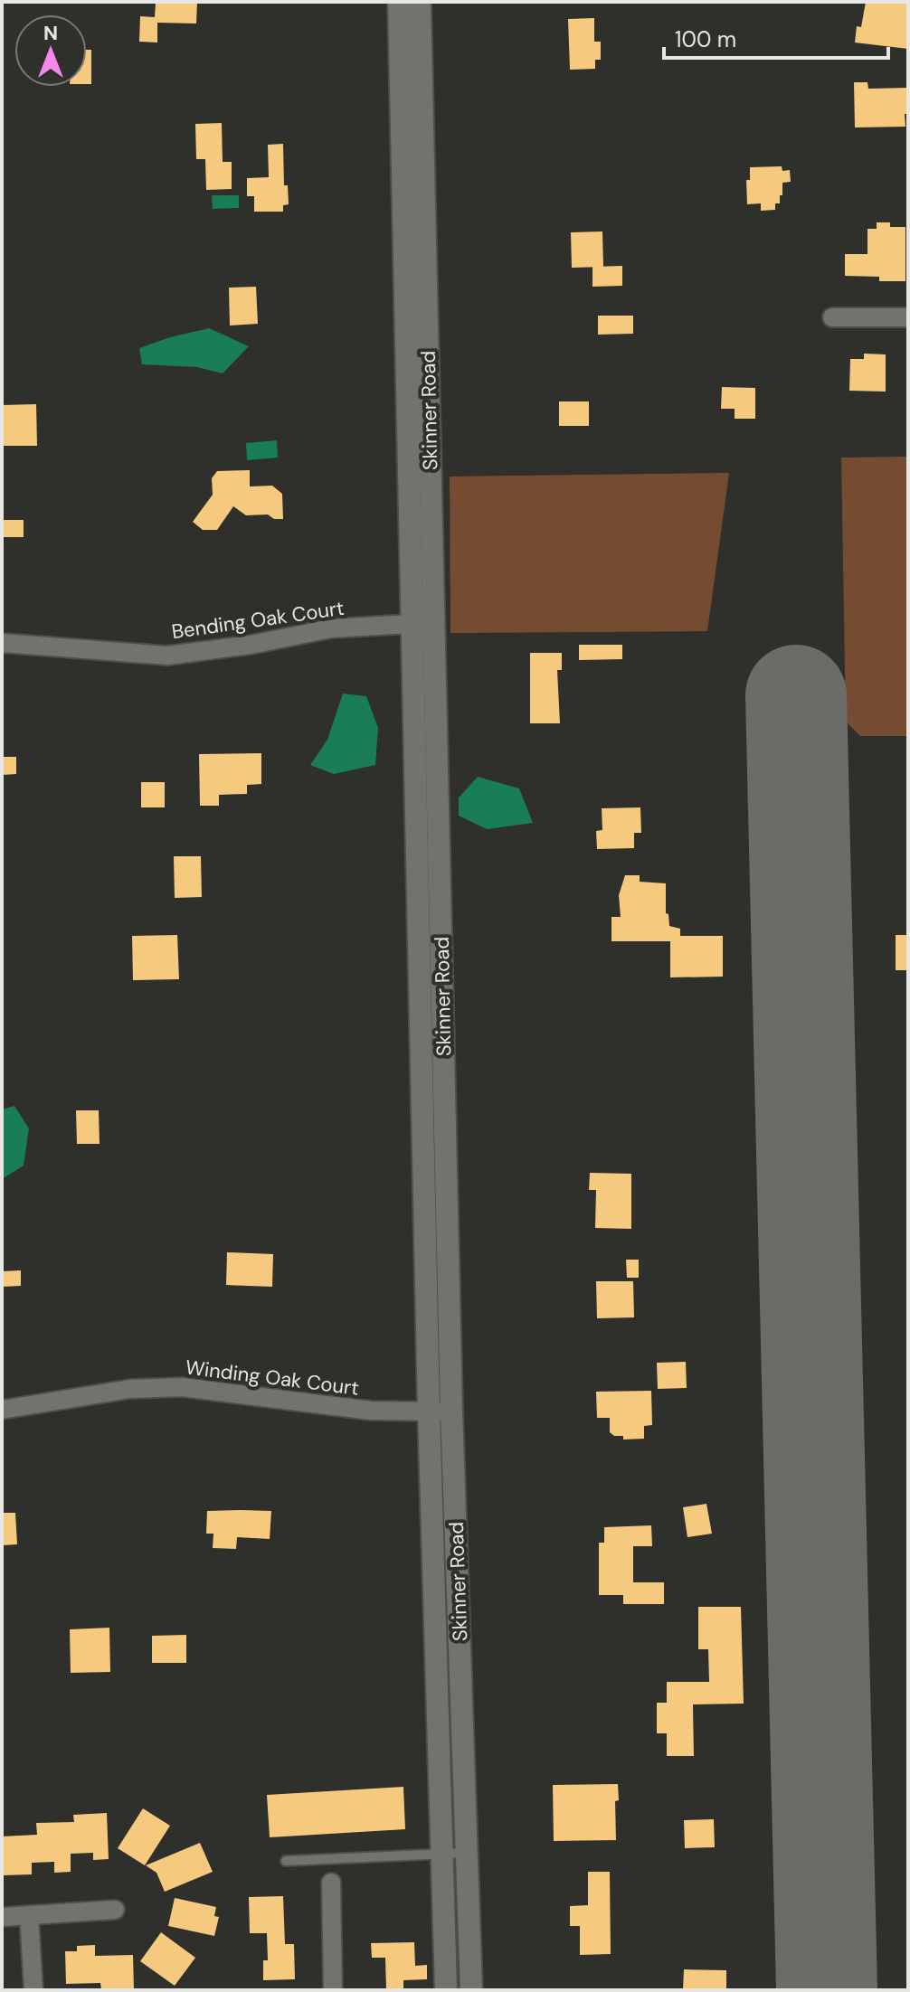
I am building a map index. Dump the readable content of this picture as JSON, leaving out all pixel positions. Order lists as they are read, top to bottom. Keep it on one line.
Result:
{"streets":{"street":["Skinner Road","Bending Oak Court","Winding Oak Court"]},"crossings":[["Skinner Road","Bending Oak Court"],["Skinner Road","Winding Oak Court"]],"scale_bar":"100 m","north":"top"}
